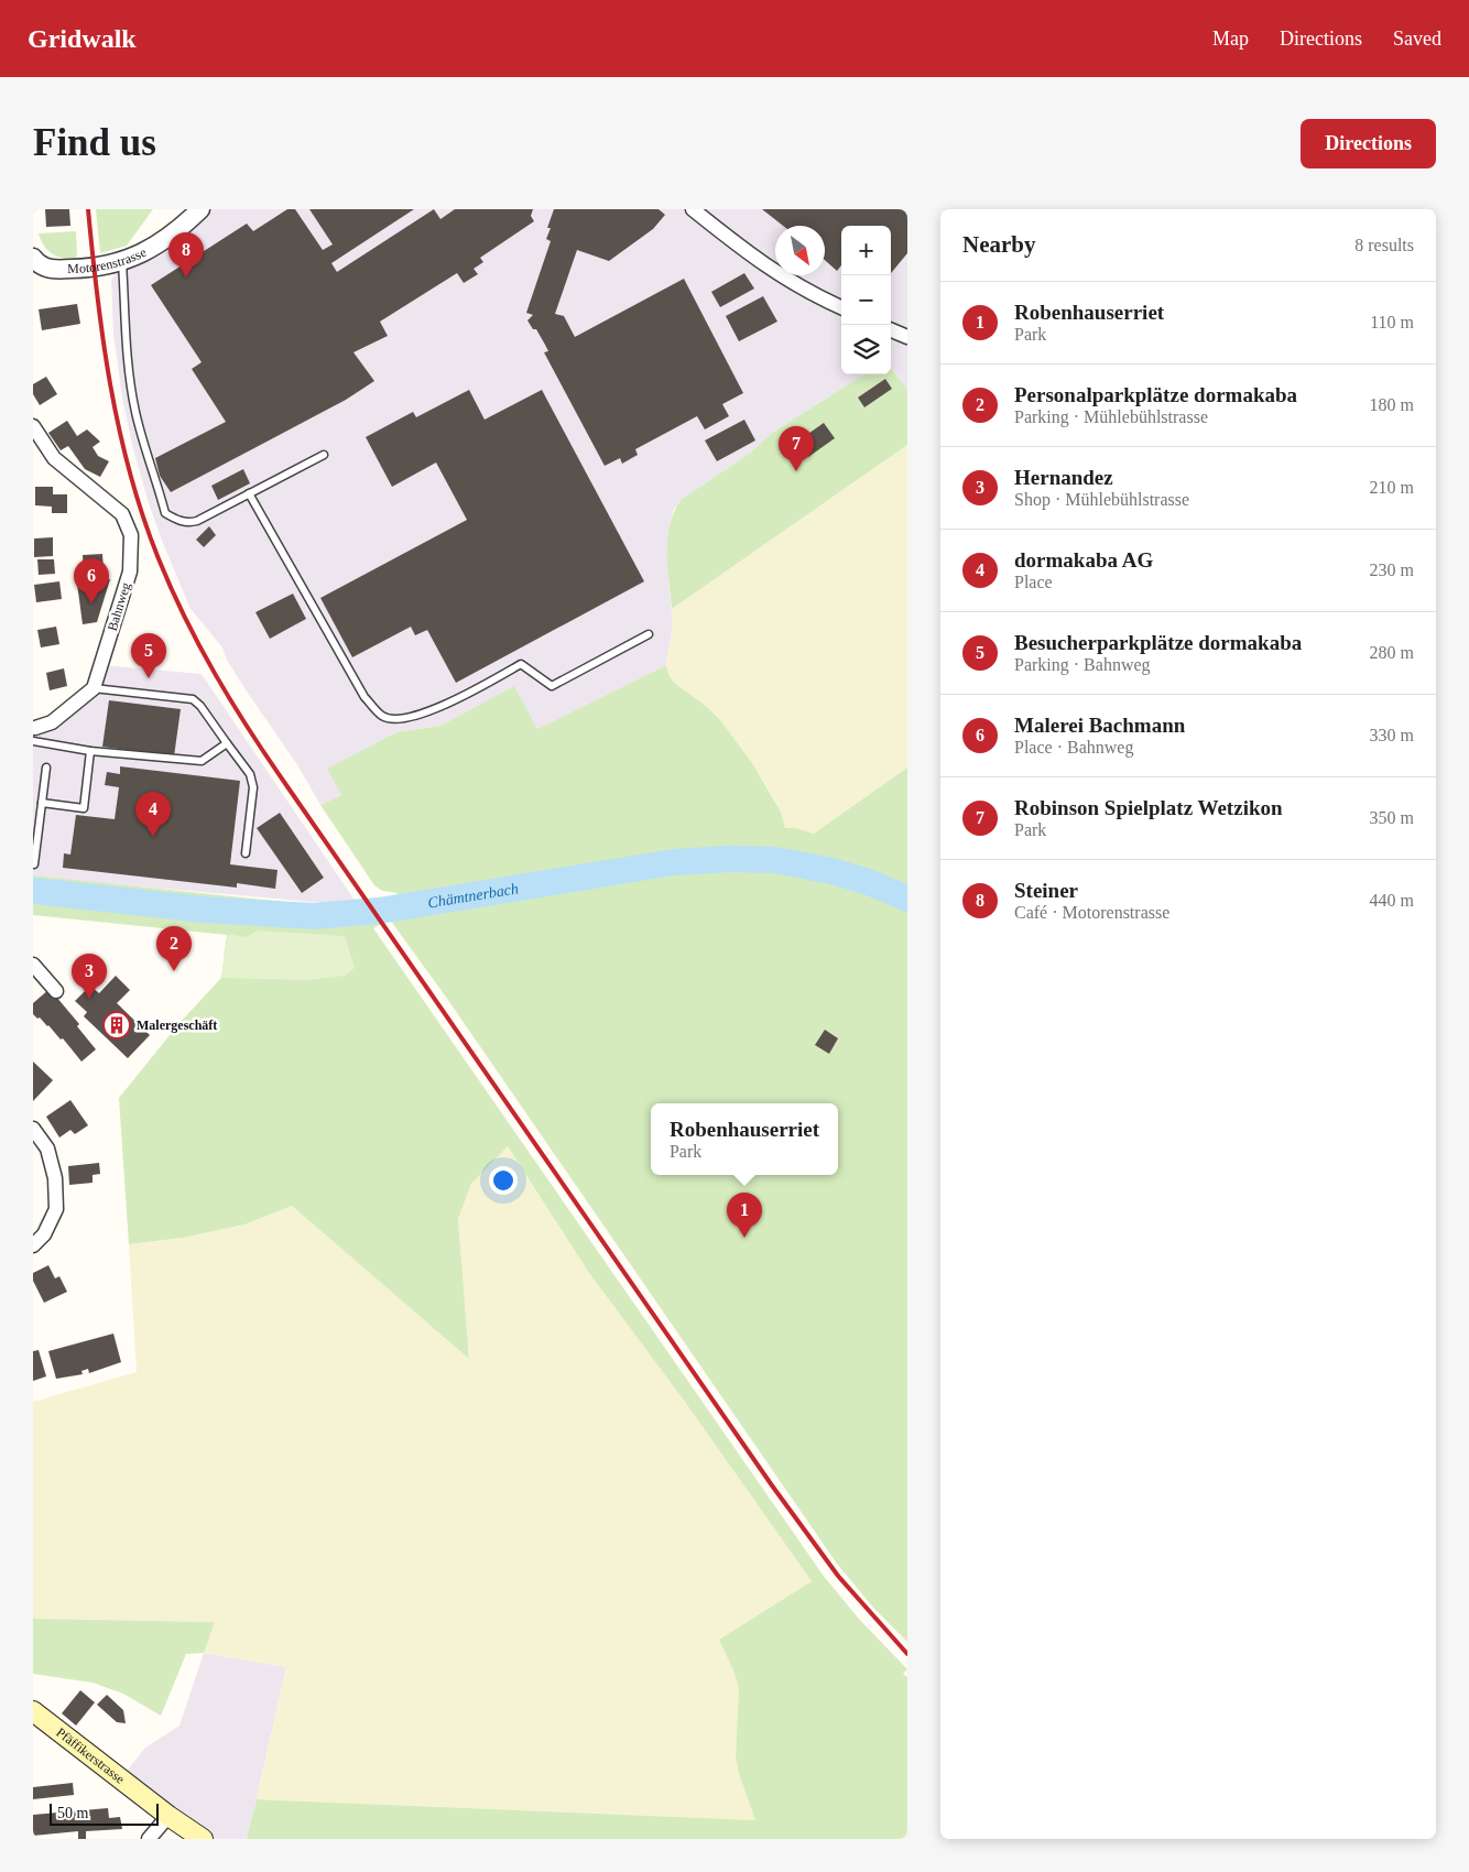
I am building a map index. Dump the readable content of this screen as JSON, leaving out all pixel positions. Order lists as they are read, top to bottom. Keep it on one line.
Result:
{"streets":{"main road":["Pfäffikerstrasse"],"street":["Motorenstrasse","Bahnweg"]},"water":["Chämtnerbach"],"places":{"building":["Malergeschäft"]},"scale_bar":"50 m","north":"bottom right","page":{"header":"Gridwalk","nav":["Map","Directions","Saved"],"buttons":"Directions","title":"Find us","heading":["Nearby","8 results"],"map_buttons":["+","−"],"pins":["8","7","6","5","4","2","3","1"],"list":[{"mark":"1","name":"Robenhauserriet","note":"Park","value":"110 m"},{"mark":"2","name":"Personalparkplätze dormakaba","note":"Parking · Mühlebühlstrasse","value":"180 m"},{"mark":"3","name":"Hernandez","note":"Shop · Mühlebühlstrasse","value":"210 m"},{"mark":"4","name":"dormakaba AG","note":"Place","value":"230 m"},{"mark":"5","name":"Besucherparkplätze dormakaba","note":"Parking · Bahnweg","value":"280 m"},{"mark":"6","name":"Malerei Bachmann","note":"Place · Bahnweg","value":"330 m"},{"mark":"7","name":"Robinson Spielplatz Wetzikon","note":"Park","value":"350 m"},{"mark":"8","name":"Steiner","note":"Café · Motorenstrasse","value":"440 m"}],"popup":["Robenhauserriet","Park"],"scale":"50 m"}}
